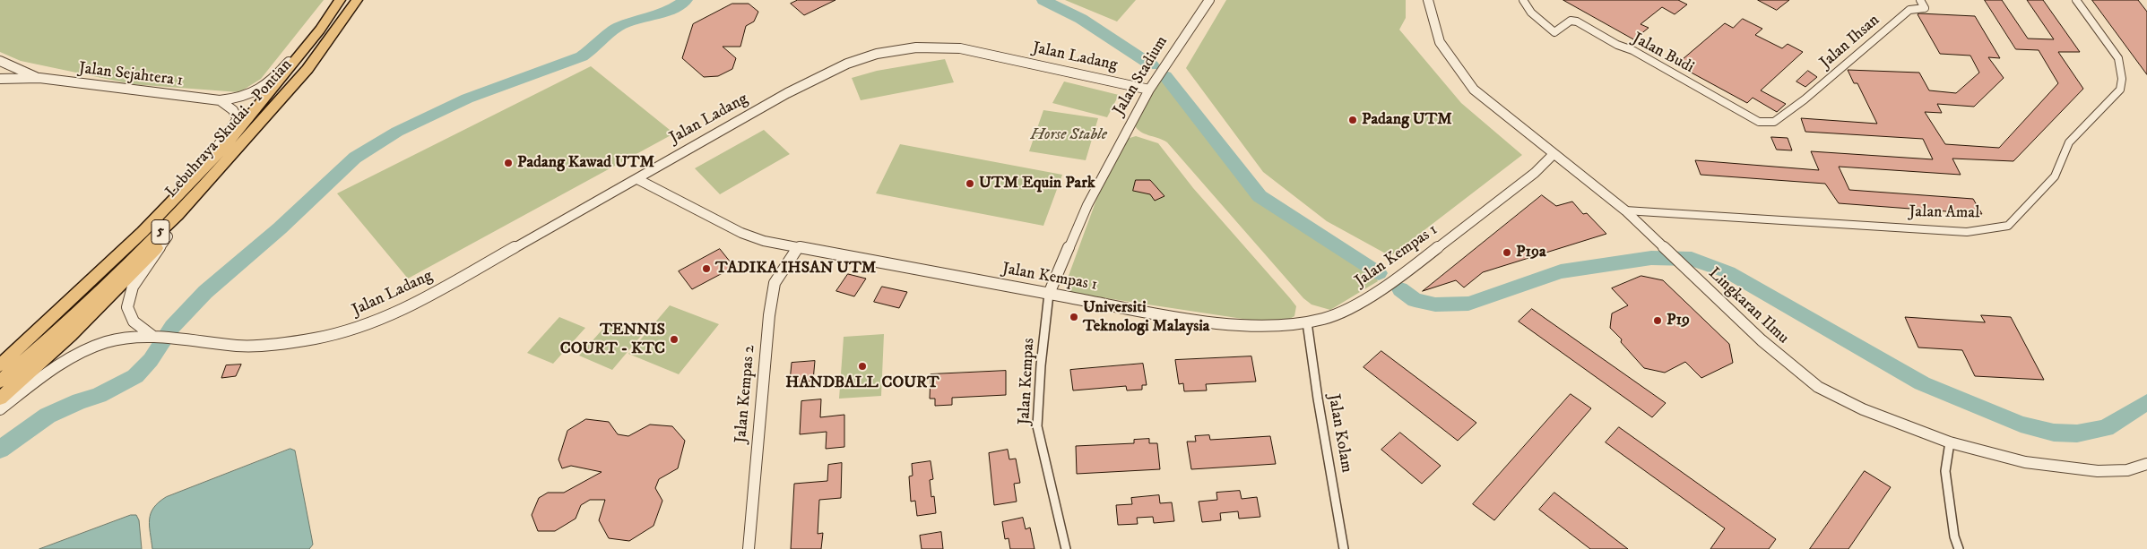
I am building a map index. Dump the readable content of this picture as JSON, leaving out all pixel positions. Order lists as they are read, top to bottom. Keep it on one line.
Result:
{"streets":{"highway":["Lebuhraya Skudai - Pontian","5"],"street":["Jalan Ihsan","Jalan Budi","Jalan Ladang","Jalan Sejahtera 1","Jalan Stadium","Jalan Amal","Jalan Kempas 1","Lingkaran Ilmu","Jalan Kempas","Jalan Kempas 2","Jalan Kolam"]},"crossings":[["Jalan Ihsan","Jalan Budi"],["Jalan Ladang","Jalan Stadium"],["Jalan Ladang","Jalan Kempas 1"],["Jalan Sejahtera 1","Lebuhraya Skudai - Pontian"],["Jalan Stadium","Jalan Kempas 1"],["Jalan Stadium","Jalan Kempas"],["Jalan Amal","Lingkaran Ilmu"],["Jalan Kempas 1","Lingkaran Ilmu"],["Jalan Kempas 1","Jalan Kempas"],["Jalan Kempas 1","Jalan Kempas 2"],["Jalan Kempas 1","Jalan Kolam"]],"parks":["Horse Stable"],"places":["Padang UTM","Padang Kawad UTM","UTM Equin Park","P19a","TADIKA IHSAN UTM","Universiti Teknologi Malaysia","P19","TENNIS COURT - KTC","HANDBALL COURT"]}
